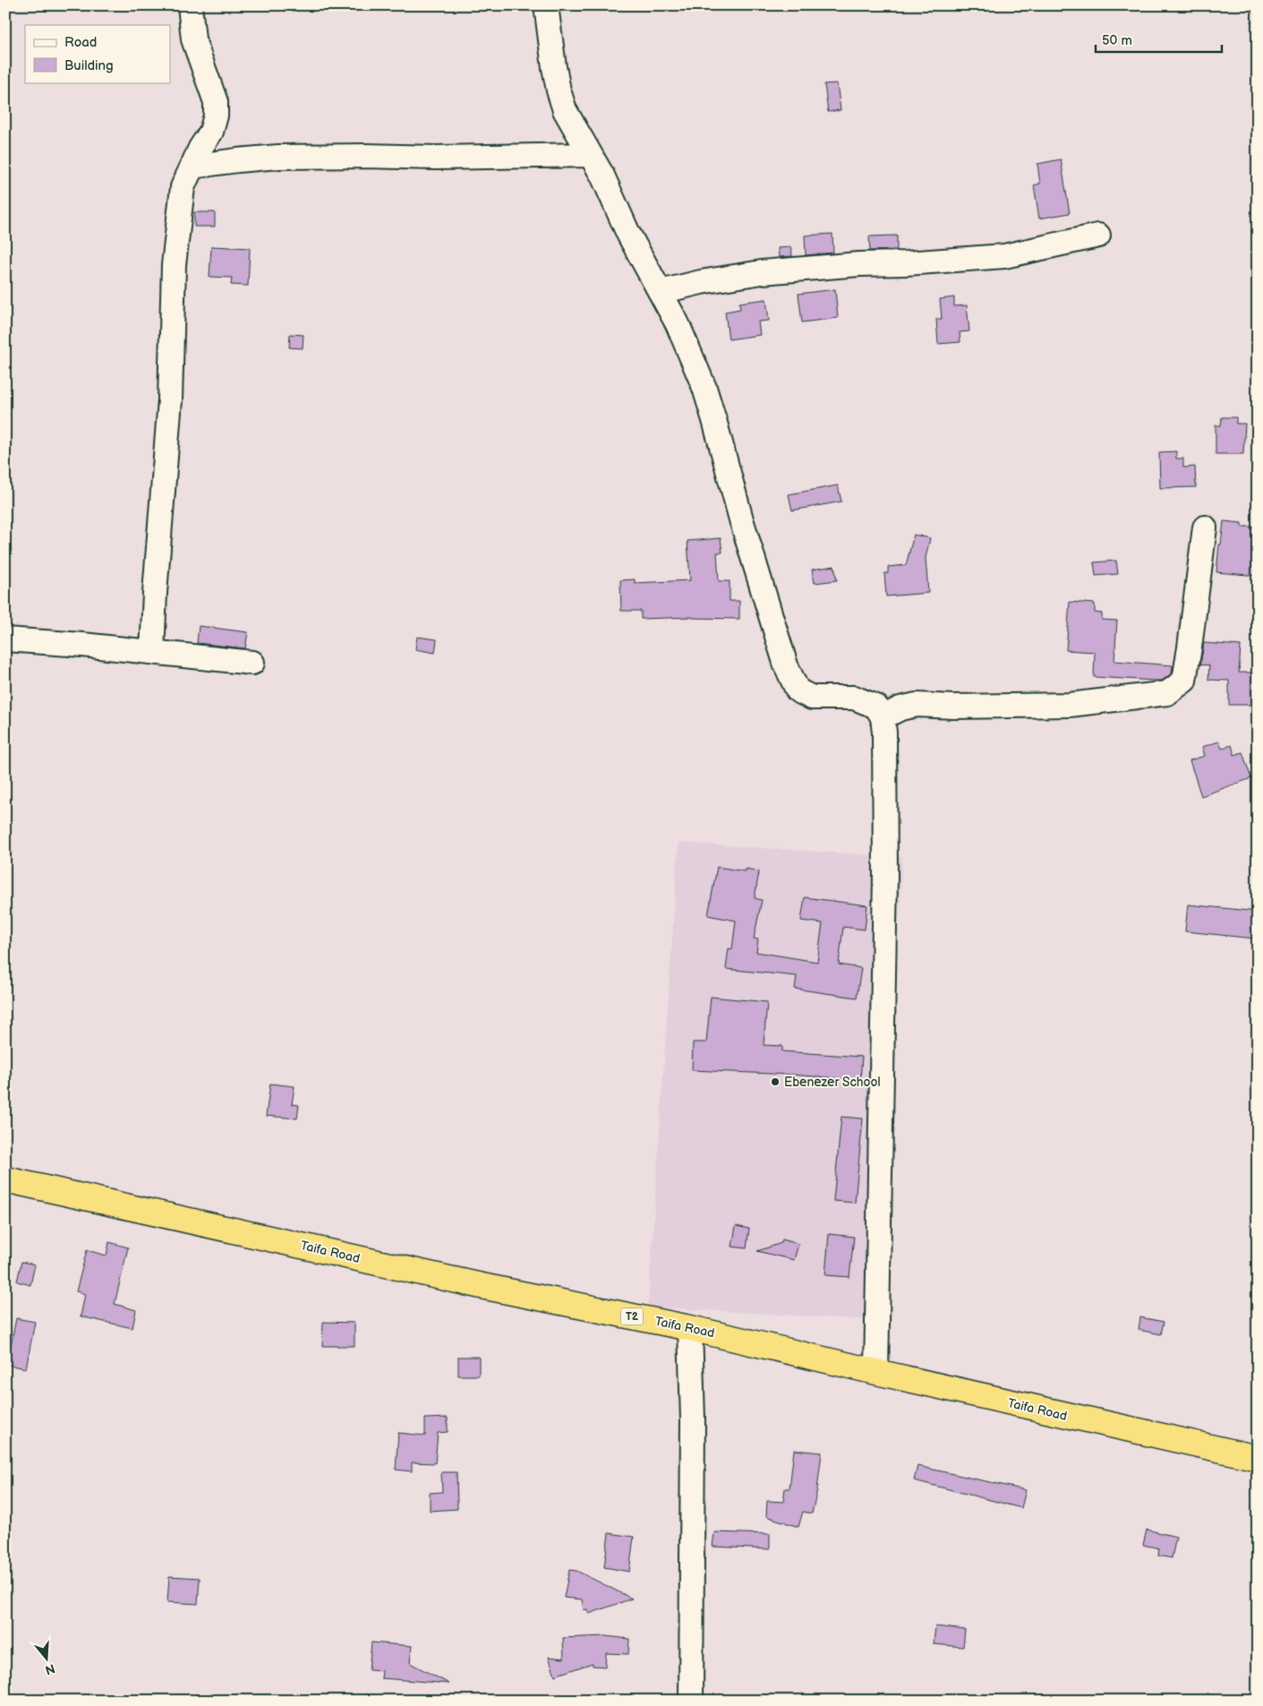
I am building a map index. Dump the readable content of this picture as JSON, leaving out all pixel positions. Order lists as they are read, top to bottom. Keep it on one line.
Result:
{"streets":{"highway":["Taifa Road","T2"]},"places":["Ebenezer School"],"legend":["Road","Building"],"scale_bar":"50 m","north":"bottom"}
